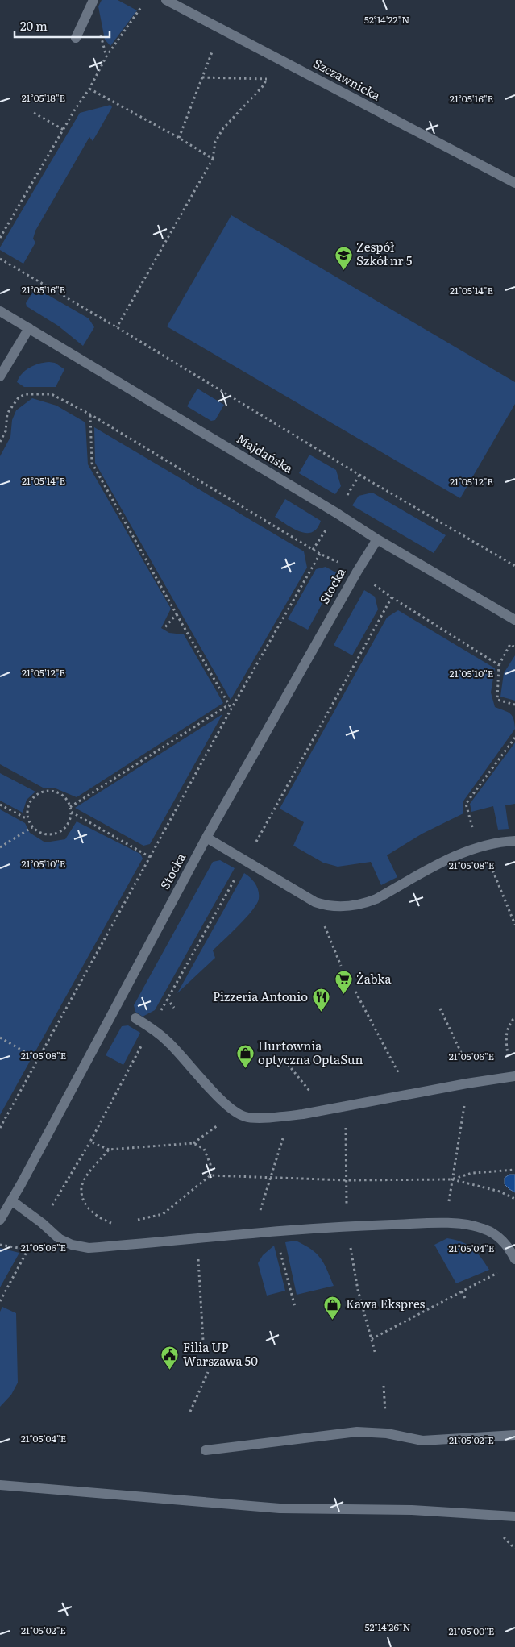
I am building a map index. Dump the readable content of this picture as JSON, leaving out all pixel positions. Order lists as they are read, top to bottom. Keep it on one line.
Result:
{"streets":{"street":["Szczawnicka","Majdańska","Stocka"]},"crossings":[["Majdańska","Stocka"]],"places":{"school or university":["Zespół Szkół nr 5"],"supermarket":["Żabka"],"restaurant":["Pizzeria Antonio"],"shop":["Hurtownia optyczna OptaSun","Kawa Ekspres"],"public building":["Filia UP Warszawa 50"]},"scale_bar":"20 m","coordinates":["52°14'22\"N","21°05'18\"E","21°05'16\"E","21°05'14\"E","21°05'12\"E","21°05'10\"E","21°05'08\"E","21°05'06\"E","21°05'04\"E","21°05'02\"E","52°14'26\"N","21°05'00\"E"]}
